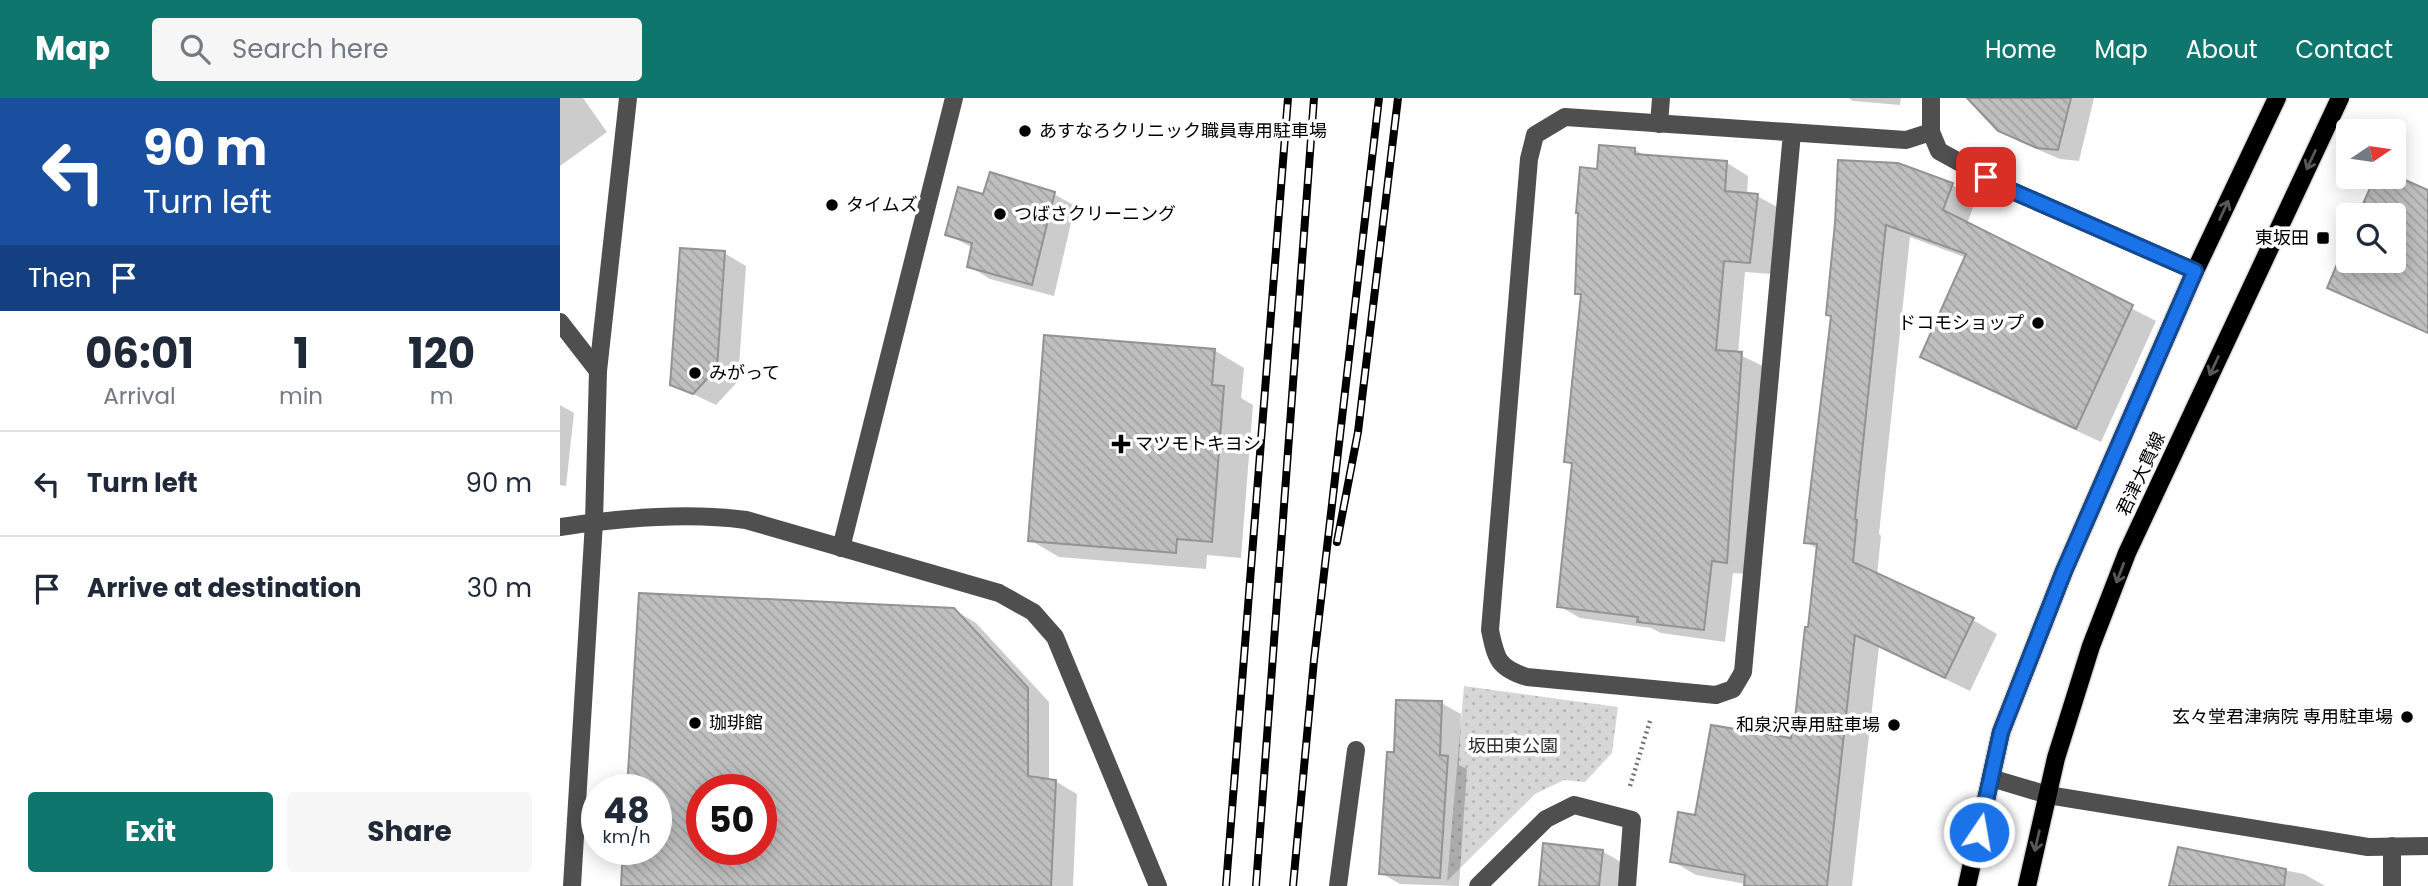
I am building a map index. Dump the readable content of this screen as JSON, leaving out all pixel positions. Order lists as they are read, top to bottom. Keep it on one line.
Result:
{"streets":{"main road":["君津大貫線"]},"parks":["坂田東公園"],"places":{"other":["あすなろクリニック職員専用駐車場","タイムズ","つばさクリーニング","ドコモショップ","みがって","玄々堂君津病院 専用駐車場","珈琲館","和泉沢専用駐車場"],"transit":["東坂田"],"health":["マツモトキヨシ"]},"north":"right","page":{"header":"Map","search":"Search here","nav":["Home","Map","About","Contact"],"turn":["90 m","Turn left"],"then":"Then","eta":["06:01","Arrival","1","min","120","m"],"list":[{"name":"Turn left","value":"90 m"},{"name":"Arrive at destination","value":"30 m"}],"speed":"48 km/h","limit":"50","buttons":["Exit","Share"]}}
